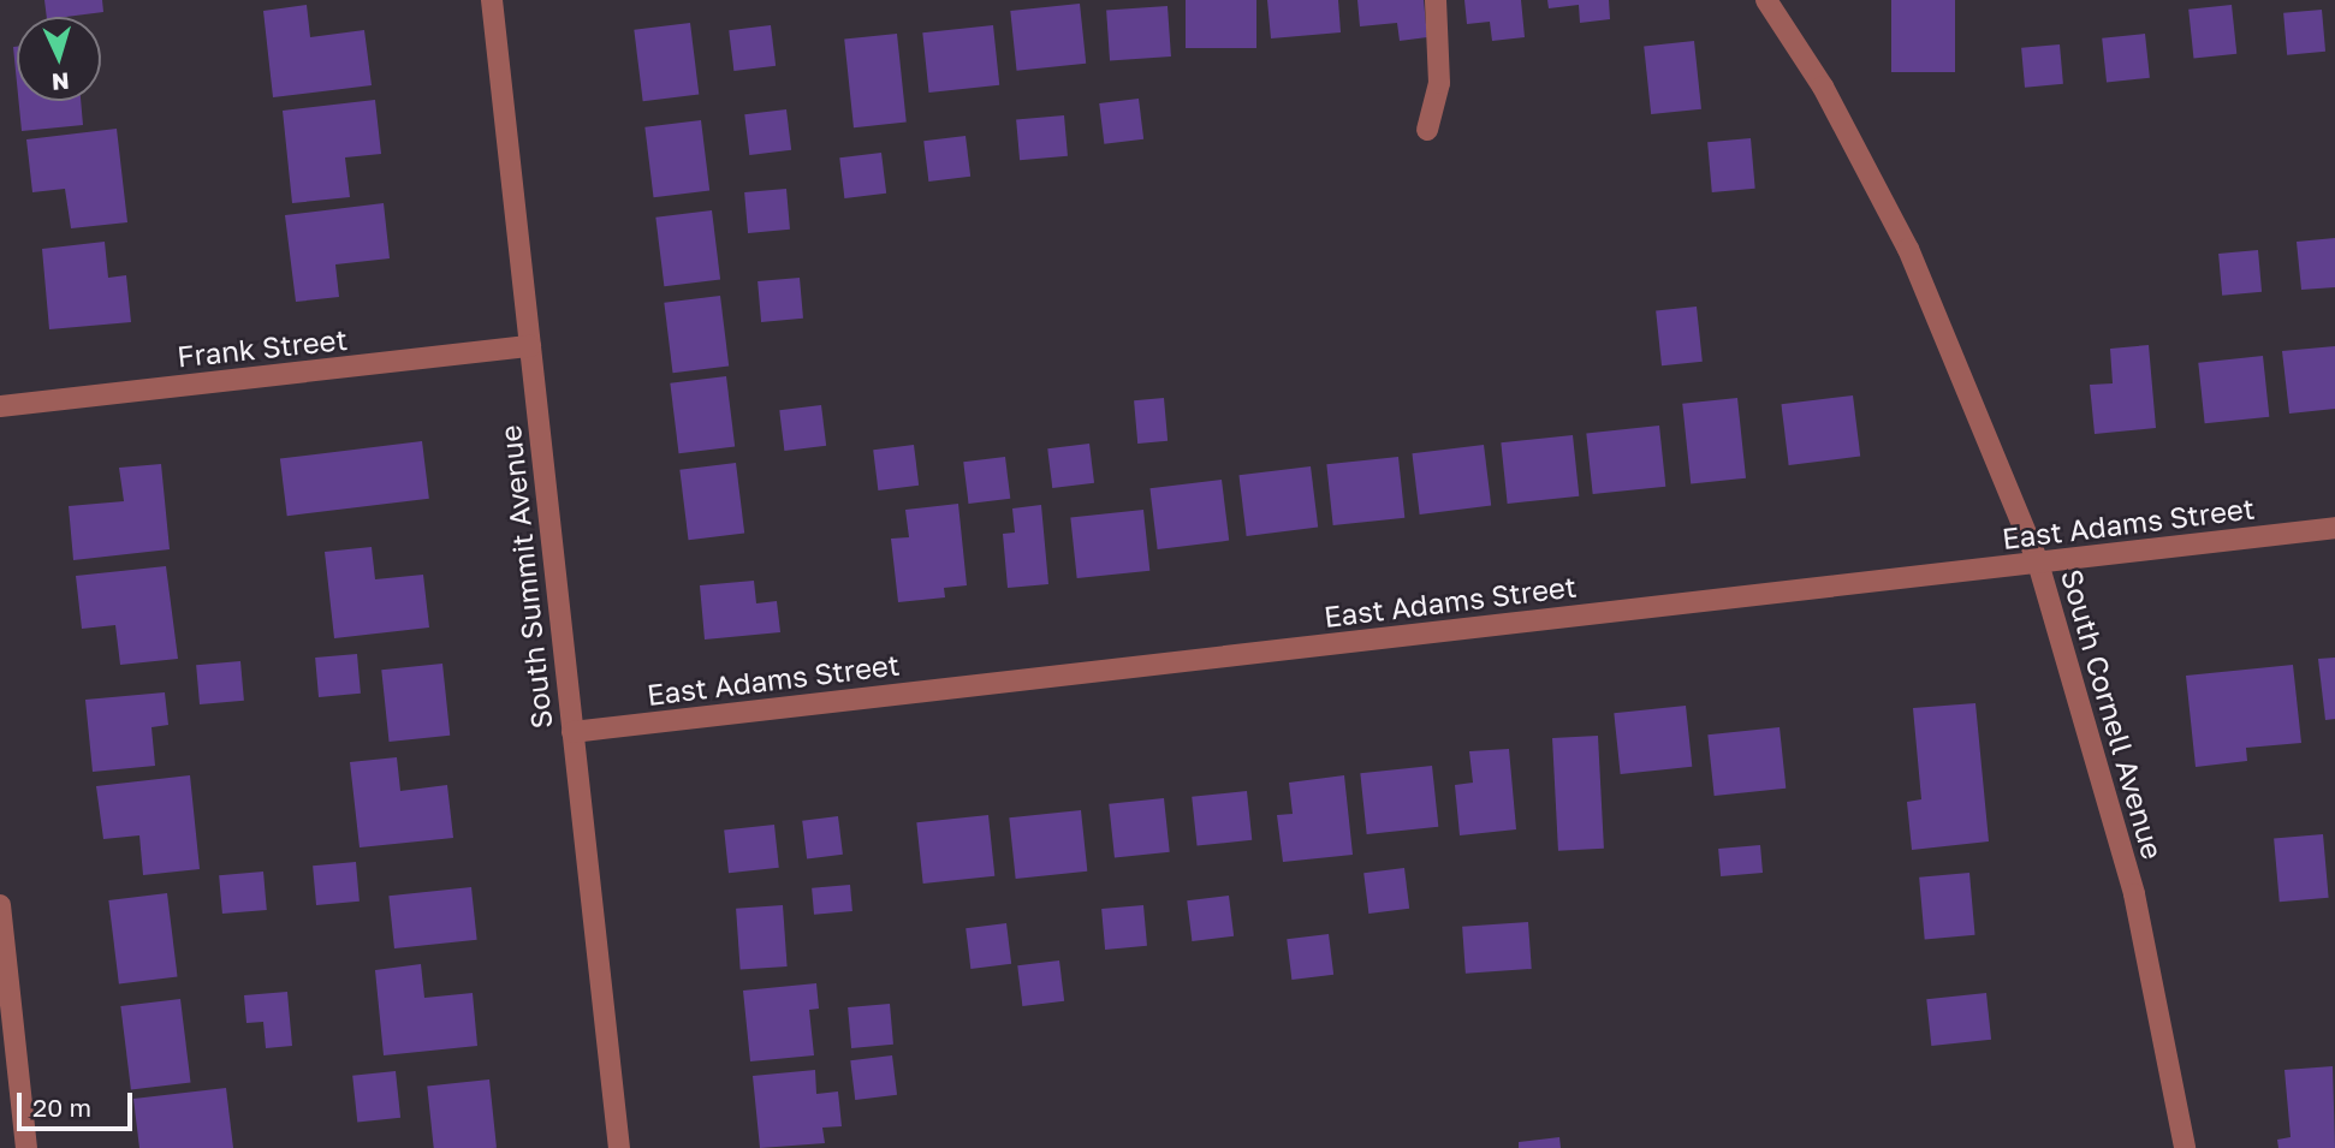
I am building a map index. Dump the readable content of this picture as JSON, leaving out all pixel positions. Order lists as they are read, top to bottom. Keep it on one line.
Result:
{"streets":{"street":["Frank Street","East Adams Street","South Summit Avenue","South Cornell Avenue"]},"crossings":[["Frank Street","South Summit Avenue"],["East Adams Street","South Summit Avenue"],["East Adams Street","South Cornell Avenue"]],"scale_bar":"20 m","north":"bottom"}
